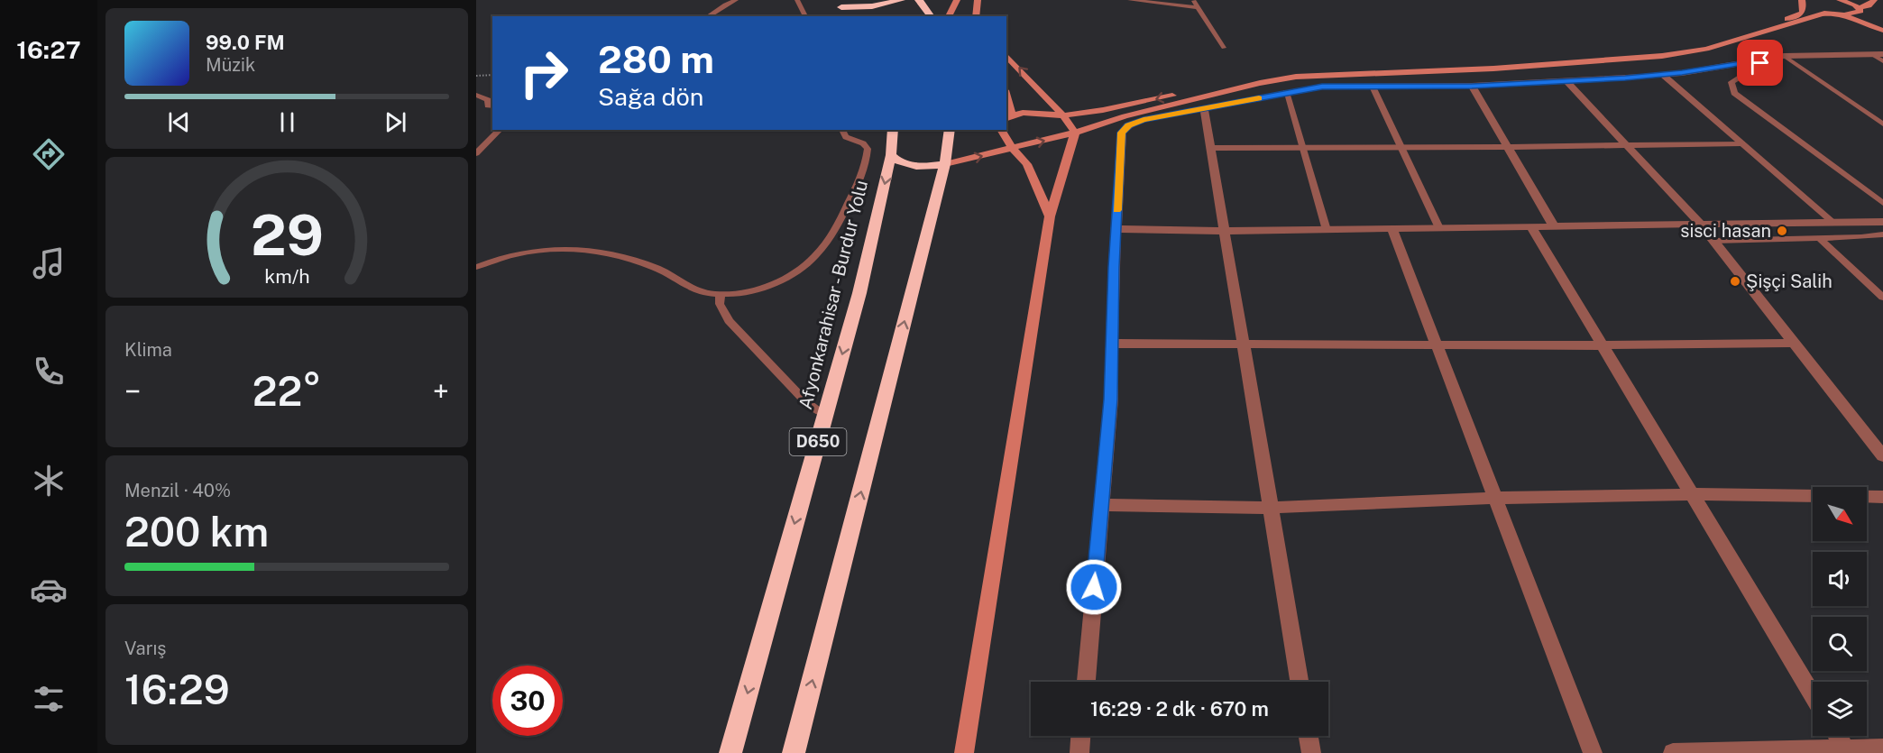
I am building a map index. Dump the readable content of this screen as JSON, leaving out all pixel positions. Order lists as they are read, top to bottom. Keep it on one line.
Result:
{"streets":{"highway":["Afyonkarahisar - Burdur Yolu","D650"]},"places":["sisci hasan","Şişçi Salih"],"north":"bottom right","page":{"tabs":"16:27","turn":["280 m","Sağa dön"],"song":["99.0 FM","Müzik"],"tile":["Klima",["Menzil · 40%","200 km"],["Varış","16:29"]],"heat":["−","22°","+"],"limit":"30","trip":"16:29 · 2 dk · 670 m","gauge":["29","km/h"]}}
